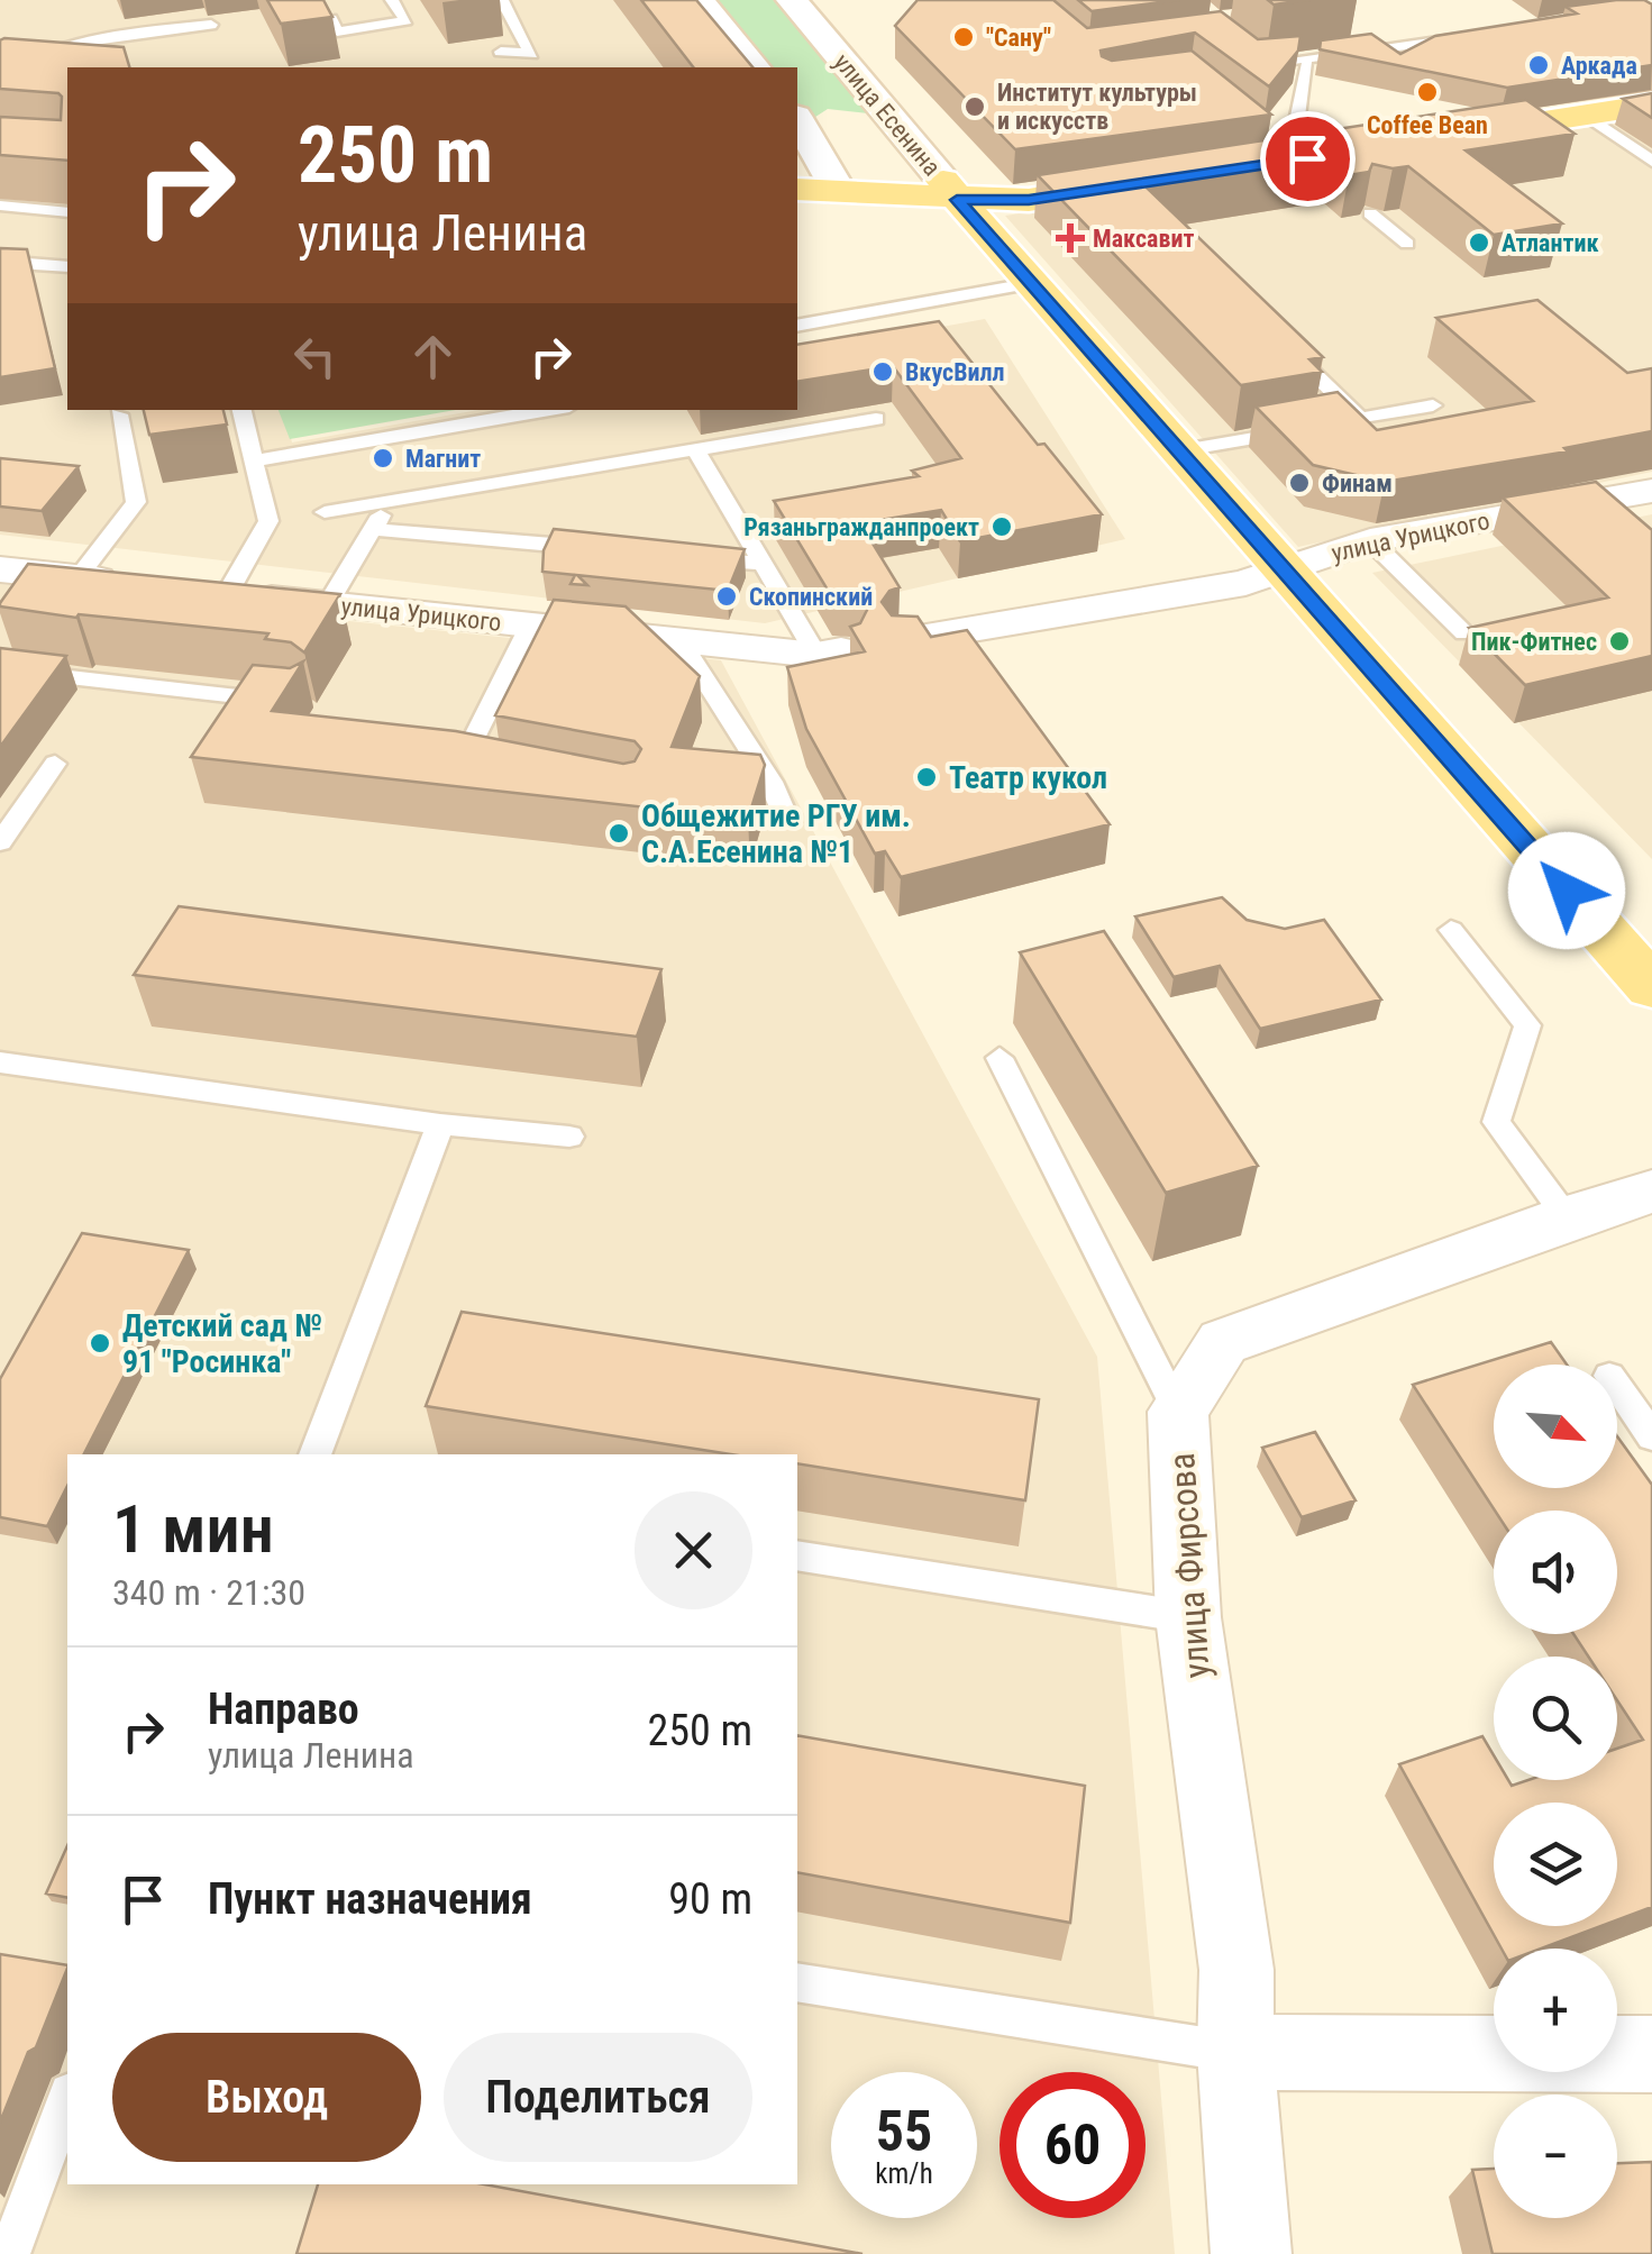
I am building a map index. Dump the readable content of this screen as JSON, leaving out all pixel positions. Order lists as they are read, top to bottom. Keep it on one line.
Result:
{"streets":{"main road":["улица Есенина"],"street":["улица Урицкого","улица Фирсова"]},"crossings":[["улица Есенина","улица Урицкого"]],"places":{"other":["\"Сану\"","Аркада","Coffee Bean","Институт культуры и искусств","Атлантик","ВкусВилл","Магнит","Финам","Рязаньгражданпроект","Скопинский","Пик-Фитнес","Театр кукол","Общежитие РГУ им. С.А.Есенина №1","Детский сад № 91 \"Росинка\""],"health":["Максавит"]},"north":"bottom right","page":{"turn":["250 m","улица Ленина"],"map_buttons":["+","−"],"heading":["1 мин","340 m · 21:30"],"list":[{"name":"Направо","note":"улица Ленина","value":"250 m"},{"name":"Пункт назначения","value":"90 m"}],"buttons":["Выход","Поделиться"],"speed":"55 km/h","limit":"60"}}
